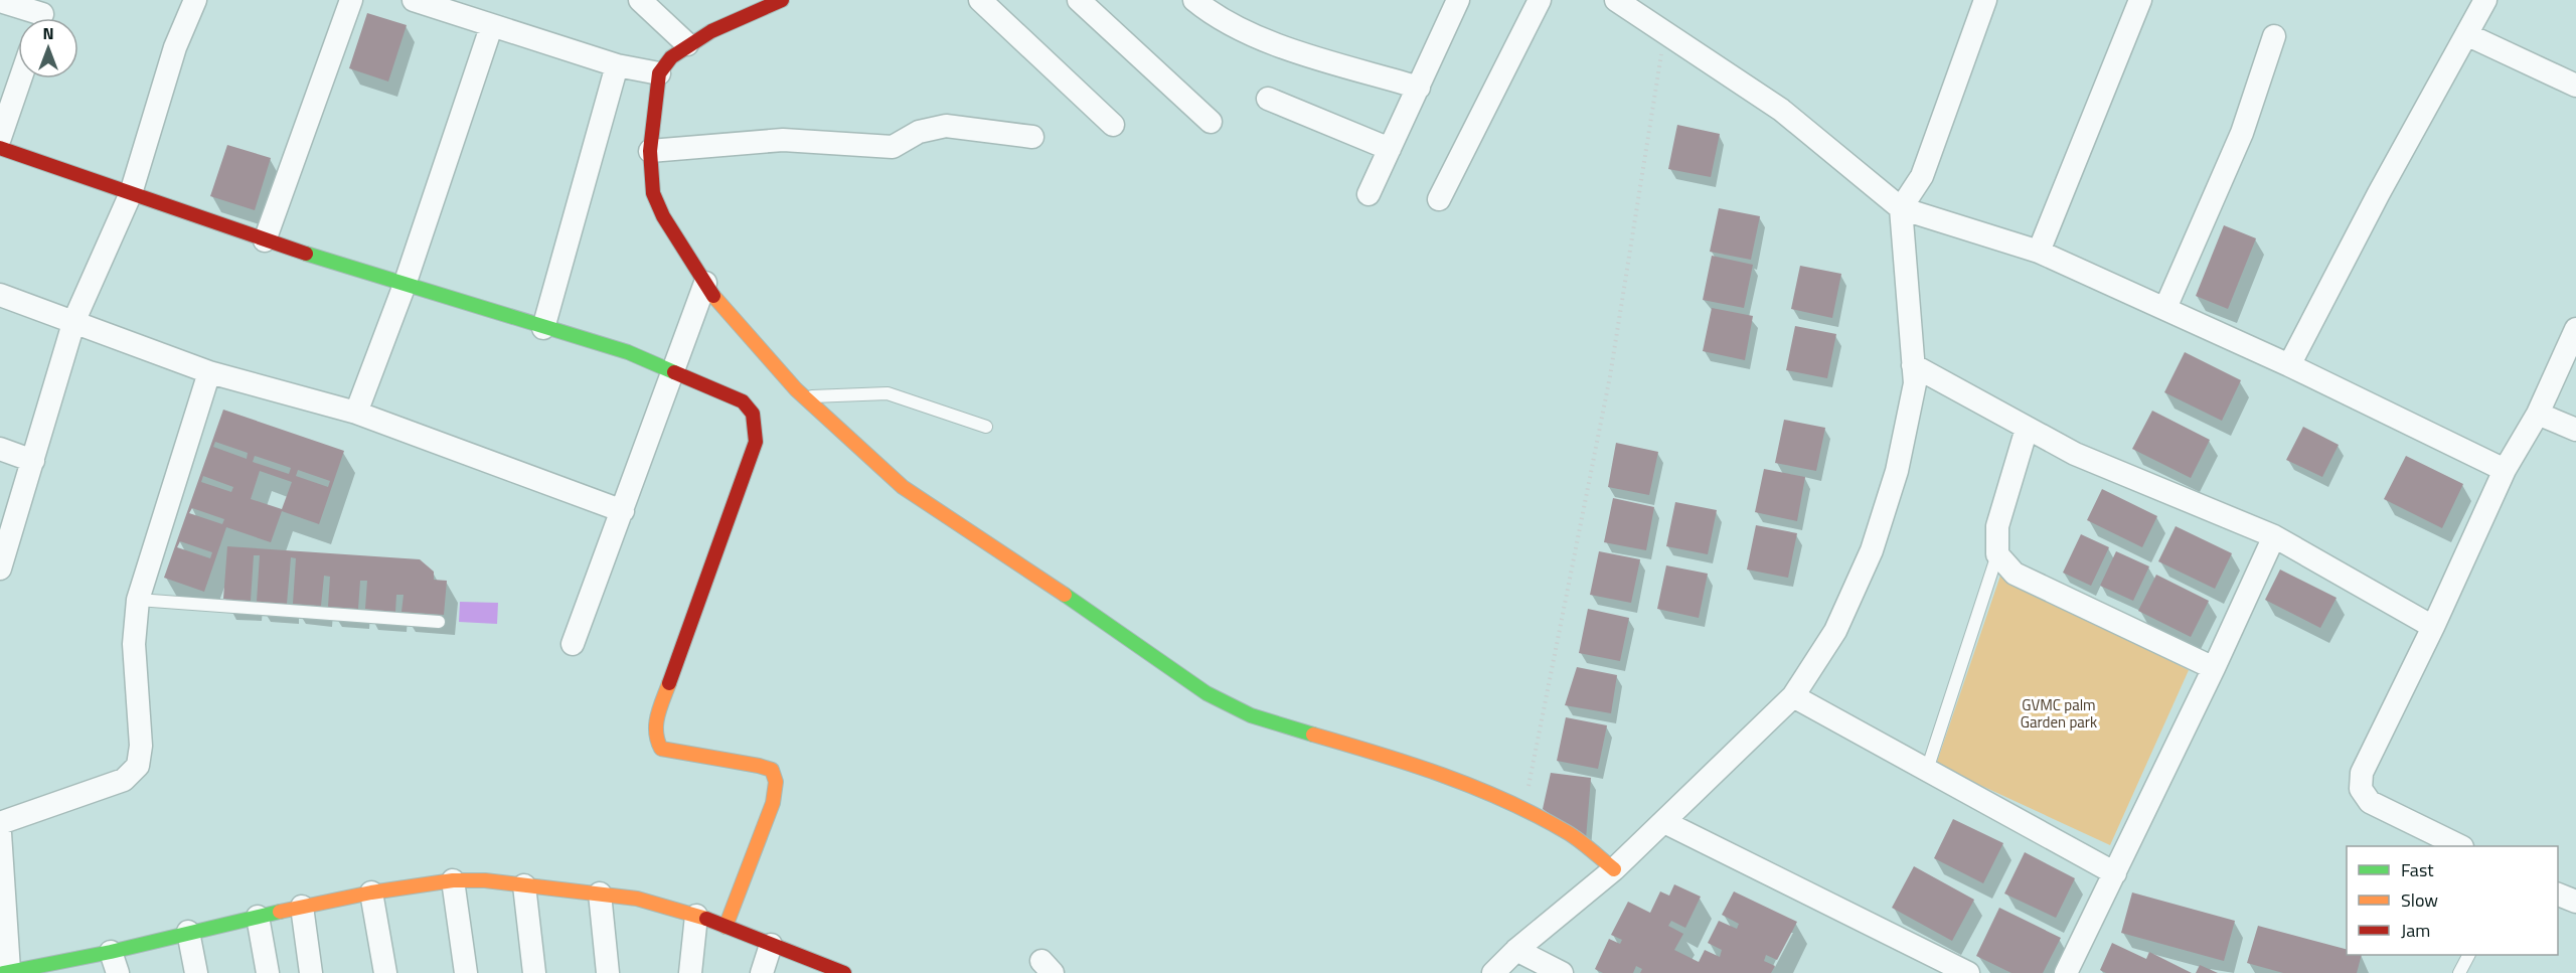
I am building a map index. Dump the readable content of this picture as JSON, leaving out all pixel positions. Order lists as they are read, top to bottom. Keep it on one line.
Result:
{"parks":["GVMC palm Garden park"],"legend":["Fast","Slow","Jam"],"north":"top"}
